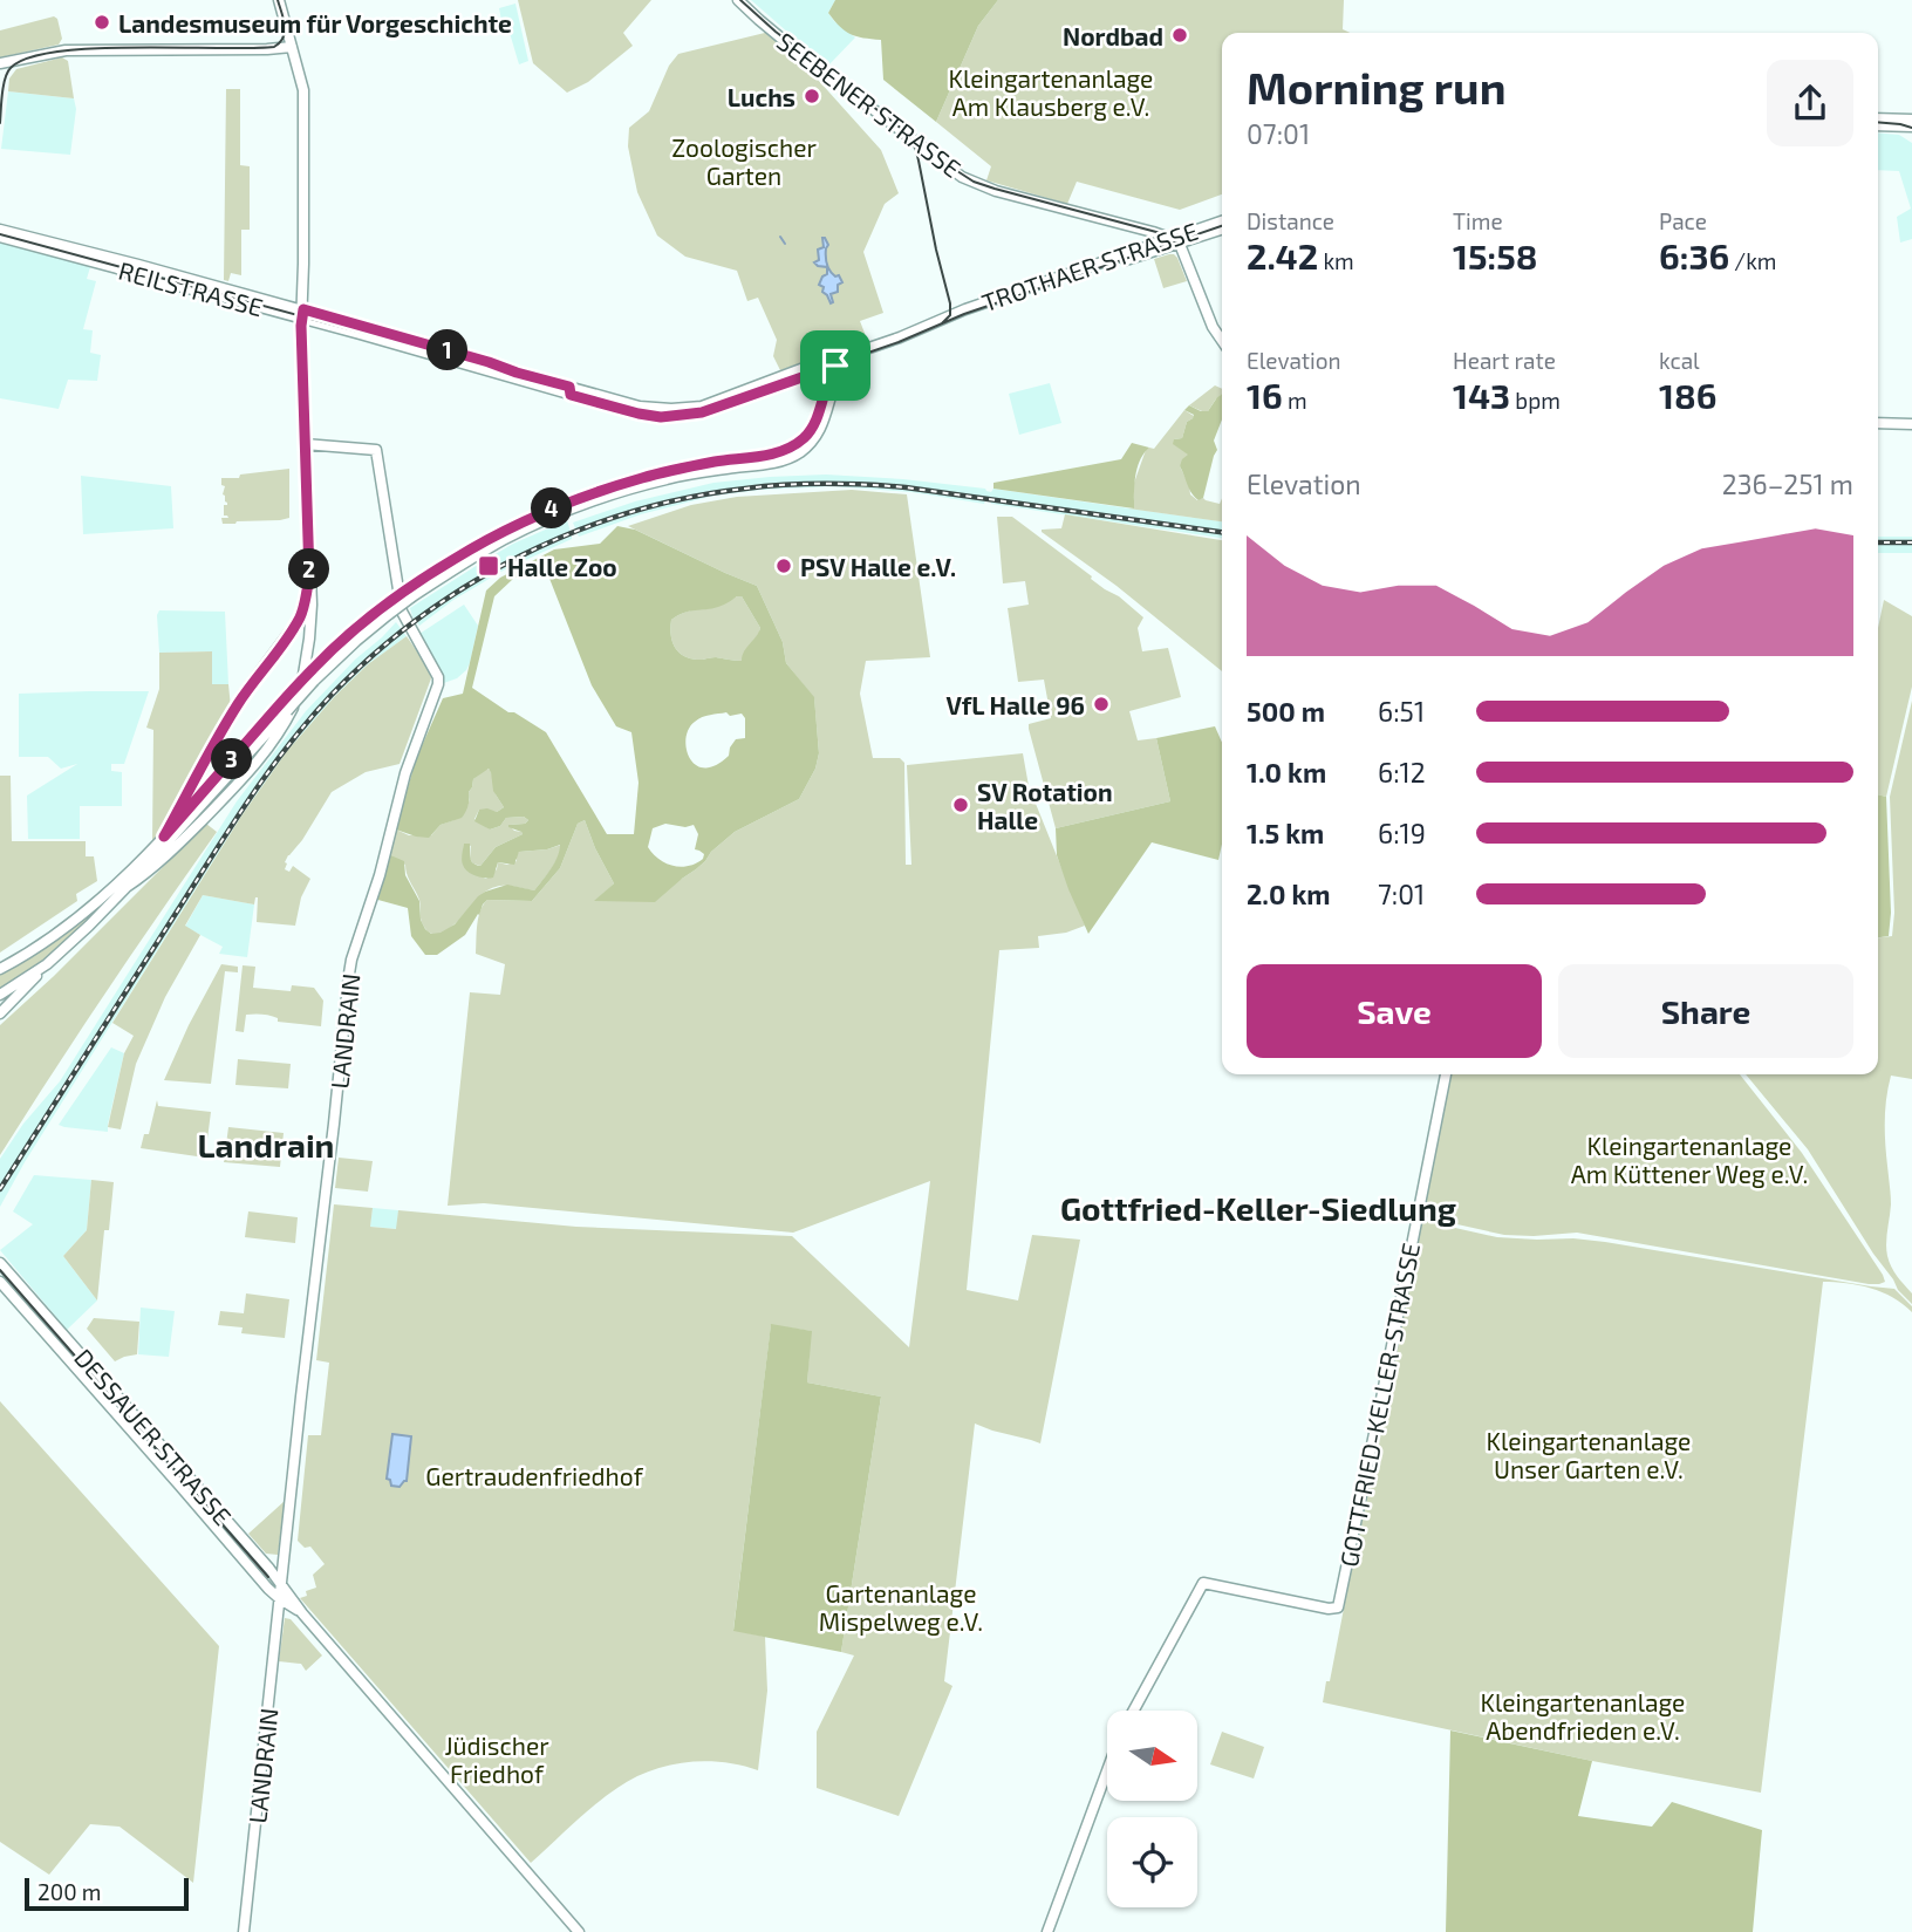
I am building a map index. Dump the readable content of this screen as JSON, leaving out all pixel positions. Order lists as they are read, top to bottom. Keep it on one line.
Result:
{"streets":{"main road":["SEEBENER STRASSE","TROTHAER STRASSE","REILSTRASSE","LANDRAIN","GOTTFRIED-KELLER-STRASSE","DESSAUER STRASSE"]},"crossings":[["SEEBENER STRASSE","TROTHAER STRASSE"],["TROTHAER STRASSE","REILSTRASSE"],["LANDRAIN","DESSAUER STRASSE"]],"districts":["Landrain","Gottfried-Keller-Siedlung"],"parks":["Kleingartenanlage Am Klausberg e.V.","Zoologischer Garten","Kleingartenanlage Am Küttener Weg e.V.","Kleingartenanlage Unser Garten e.V.","Gertraudenfriedhof","Gartenanlage Mispelweg e.V.","Kleingartenanlage Abendfrieden e.V.","Jüdischer Friedhof"],"places":{"other":["Landesmuseum für Vorgeschichte","Nordbad","Luchs","PSV Halle e.V.","VfL Halle 96","SV Rotation Halle"],"transit":["Halle Zoo"]},"scale_bar":"200 m","north":"right","page":{"heading":["Morning run","07:01"],"stats":[["Distance","2.42 km"],["Time","15:58"],["Pace","6:36 /km"],["Elevation","16 m"],["Heart rate","143 bpm"],["kcal","186"]],"pins":["1","4","2","3"],"chart":["Elevation","236–251 m"],"list":[{"name":"500 m","note":"6:51"},{"name":"1.0 km","note":"6:12"},{"name":"1.5 km","note":"6:19"},{"name":"2.0 km","note":"7:01"}],"buttons":["Save","Share"],"scale":"200 m"}}
